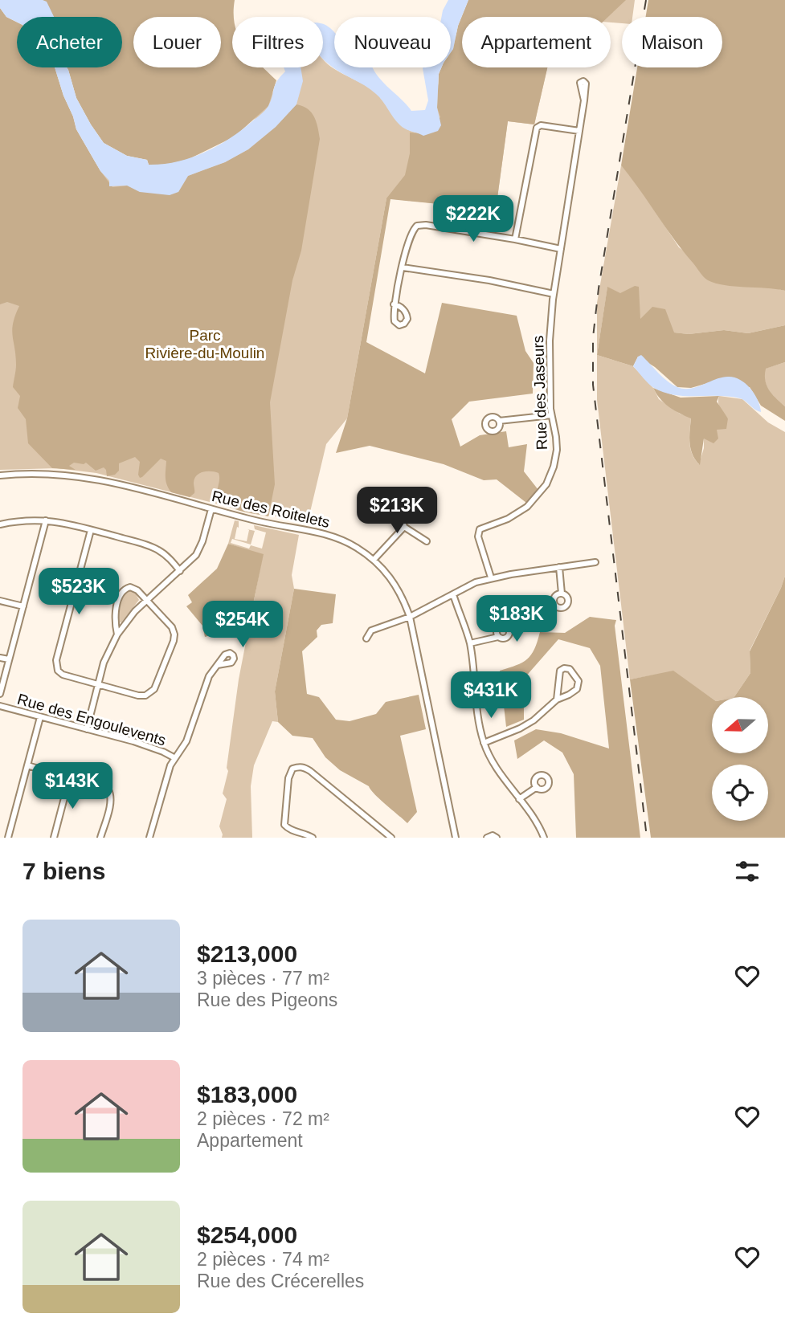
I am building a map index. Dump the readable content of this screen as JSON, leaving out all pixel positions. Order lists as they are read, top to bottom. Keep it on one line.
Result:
{"streets":{"street":["Rue des Jaseurs","Rue des Roitelets","Rue des Engoulevents"]},"parks":["Parc Rivière-du-Moulin"],"north":"left","page":{"chip":["Acheter","Louer","Filtres","Nouveau","Appartement","Maison"],"price":["$222K","$213K","$523K","$183K","$254K","$431K","$143K"],"heading":"7 biens","list":[{"name":"$213,000","note":"3 pièces · 77 m² · Rue des Pigeons"},{"name":"$183,000","note":"2 pièces · 72 m² · Appartement"},{"name":"$254,000","note":"2 pièces · 74 m² · Rue des Crécerelles"}]}}
